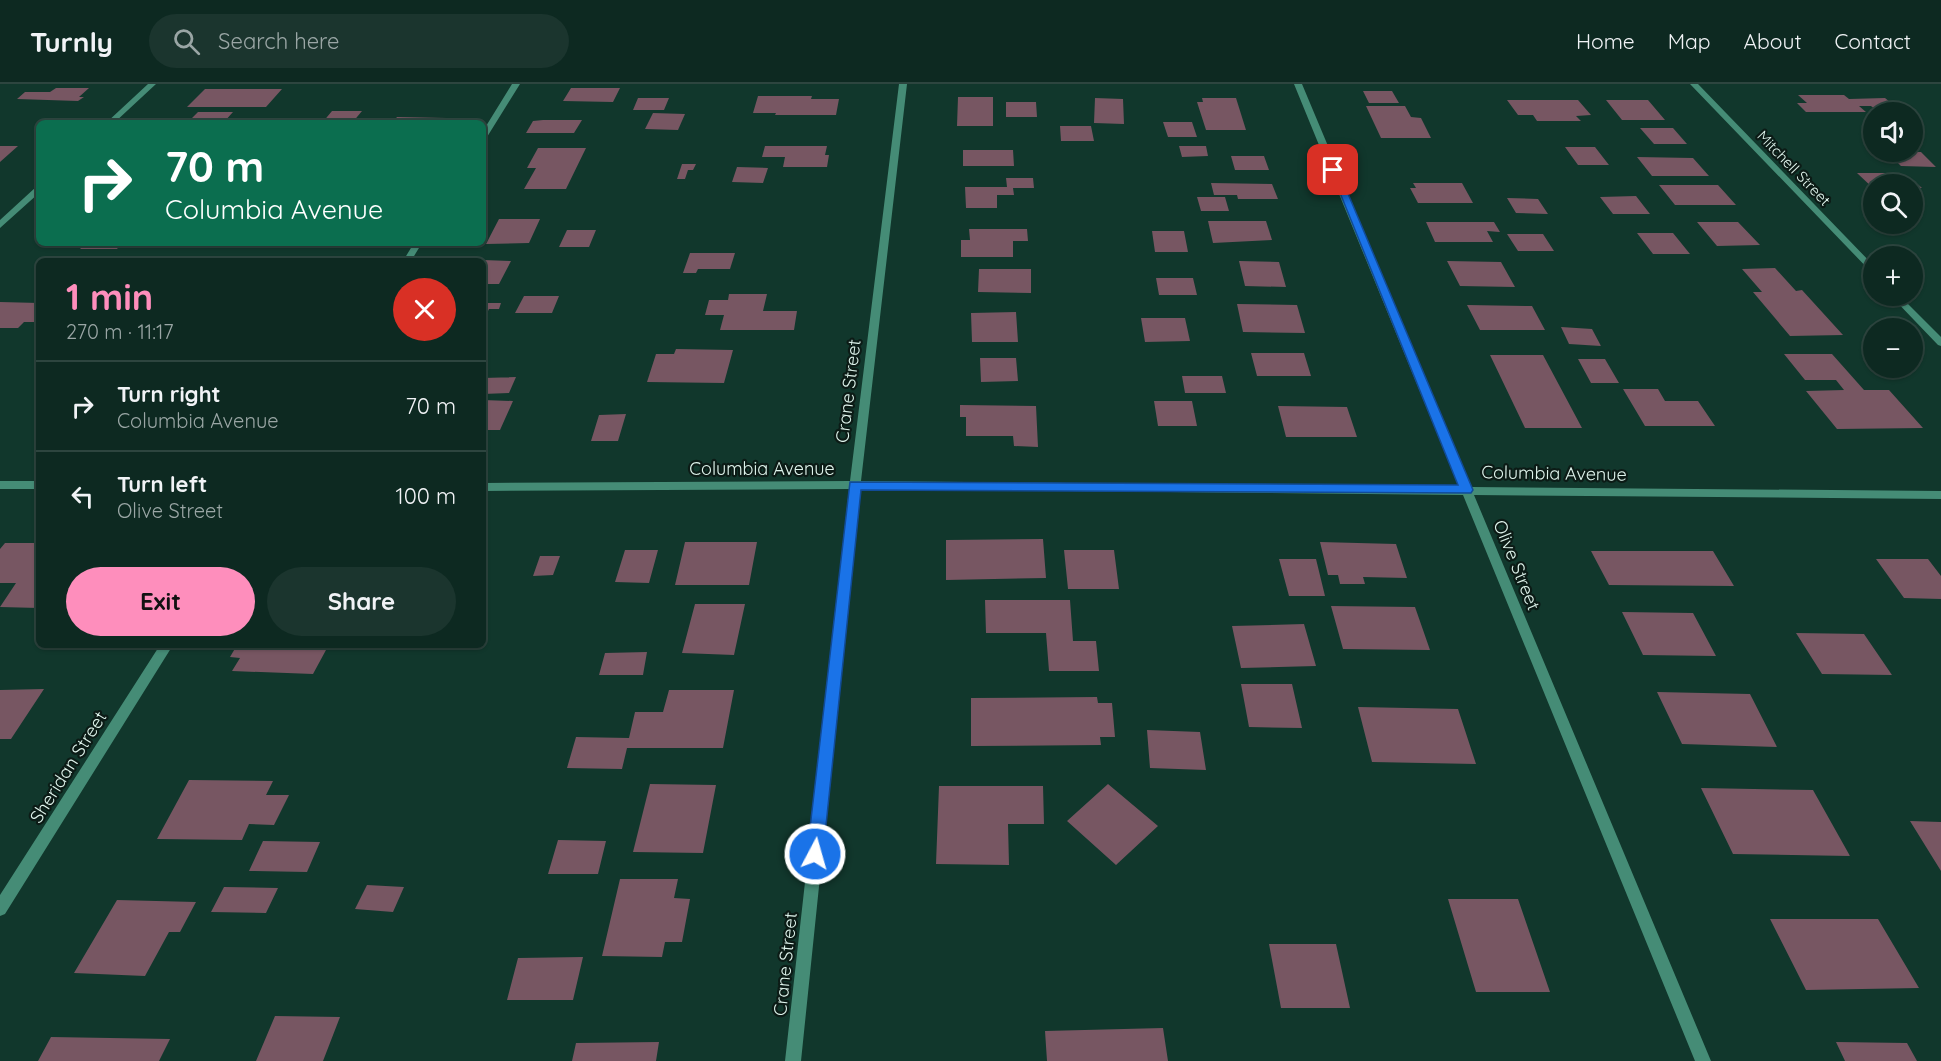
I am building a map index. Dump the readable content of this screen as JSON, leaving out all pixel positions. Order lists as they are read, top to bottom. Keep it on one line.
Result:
{"streets":{"street":["Mitchell Street","Crane Street","Columbia Avenue","Olive Street","Sheridan Street"]},"crossings":[["Crane Street","Columbia Avenue"],["Columbia Avenue","Olive Street"]],"page":{"header":"Turnly","search":"Search here","nav":["Home","Map","About","Contact"],"map_buttons":["+","−"],"turn":["70 m","Columbia Avenue"],"heading":["1 min","270 m · 11:17"],"list":[{"name":"Turn right","note":"Columbia Avenue","value":"70 m"},{"name":"Turn left","note":"Olive Street","value":"100 m"}],"buttons":["Exit","Share"]}}
